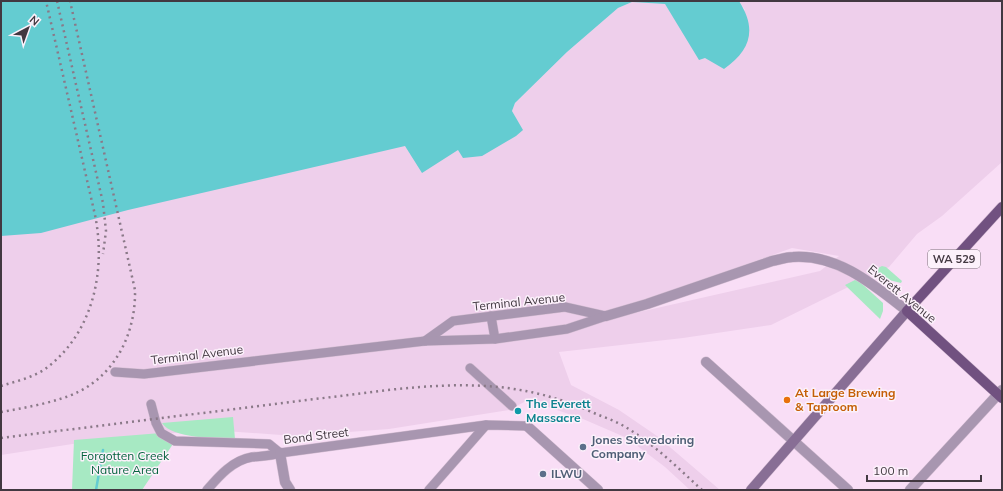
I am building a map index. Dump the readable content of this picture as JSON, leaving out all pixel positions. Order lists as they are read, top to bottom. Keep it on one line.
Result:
{"streets":{"main road":["WA 529","Everett Avenue"],"street":["Terminal Avenue","Bond Street"]},"crossings":[["WA 529","Everett Avenue"],["Everett Avenue","Terminal Avenue"]],"parks":["Forgotten Creek Nature Area"],"places":["At Large Brewing & Taproom","The Everett Massacre","Jones Stevedoring Company","ILWU"],"scale_bar":"100 m","north":"top right"}
